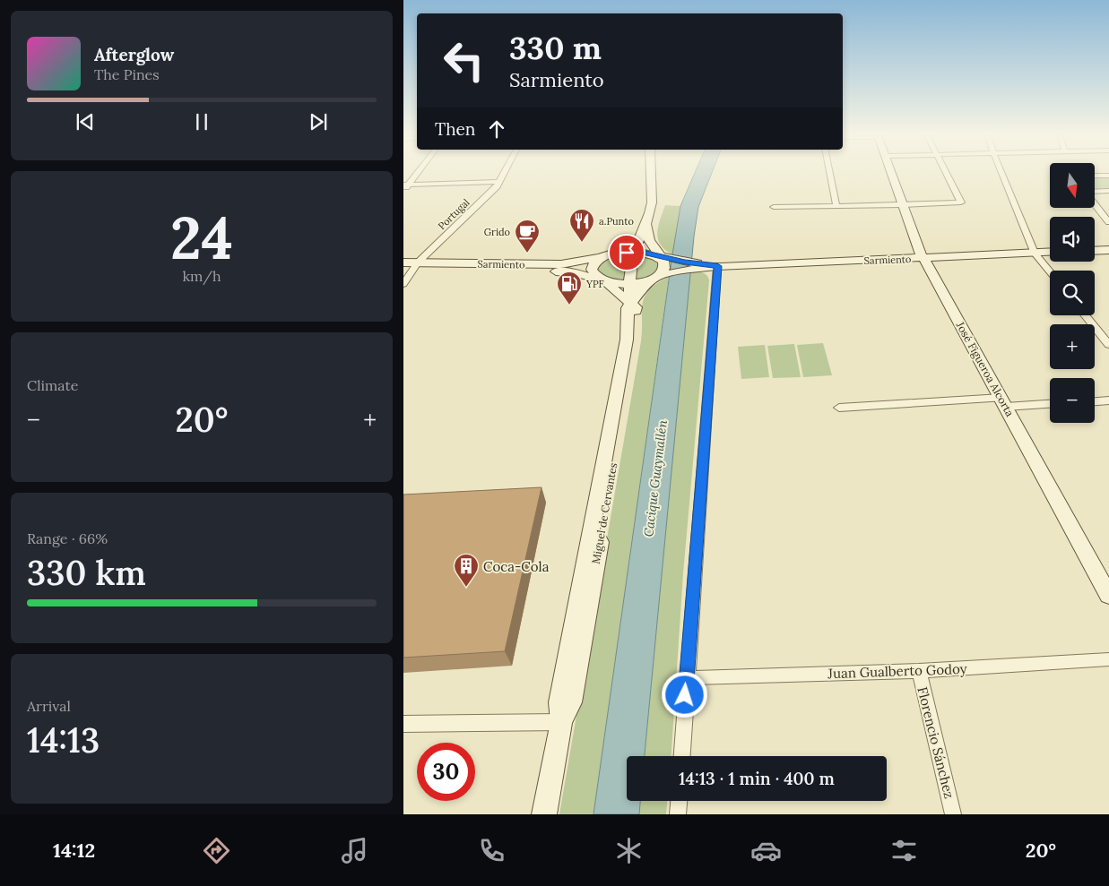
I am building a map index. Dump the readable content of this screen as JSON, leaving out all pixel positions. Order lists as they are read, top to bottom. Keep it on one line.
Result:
{"streets":{"main road":["Sarmiento","José Figueroa Alcorta","Miguel de Cervantes"],"street":["Portugal","Juan Gualberto Godoy","Florencio Sánchez"]},"crossings":[["Portugal","Sarmiento"],["Sarmiento","José Figueroa Alcorta"],["Sarmiento","Miguel de Cervantes"],["Juan Gualberto Godoy","Florencio Sánchez"]],"water":["Cacique Guaymallén"],"places":{"restaurant":["a.Punto"],"cafe":["Grido"],"fuel station":["YPF"],"building":["Coca-Cola"]},"north":"bottom","page":{"turn":["330 m","Sarmiento"],"song":["Afterglow","The Pines"],"then":"Then","map_buttons":["+","−"],"tile":[["24","km/h"],"Climate",["Range · 66%","330 km"],["Arrival","14:13"]],"heat":["−","20°","+"],"limit":"30","trip":"14:13 · 1 min · 400 m","tabs":["14:12","20°"]}}
